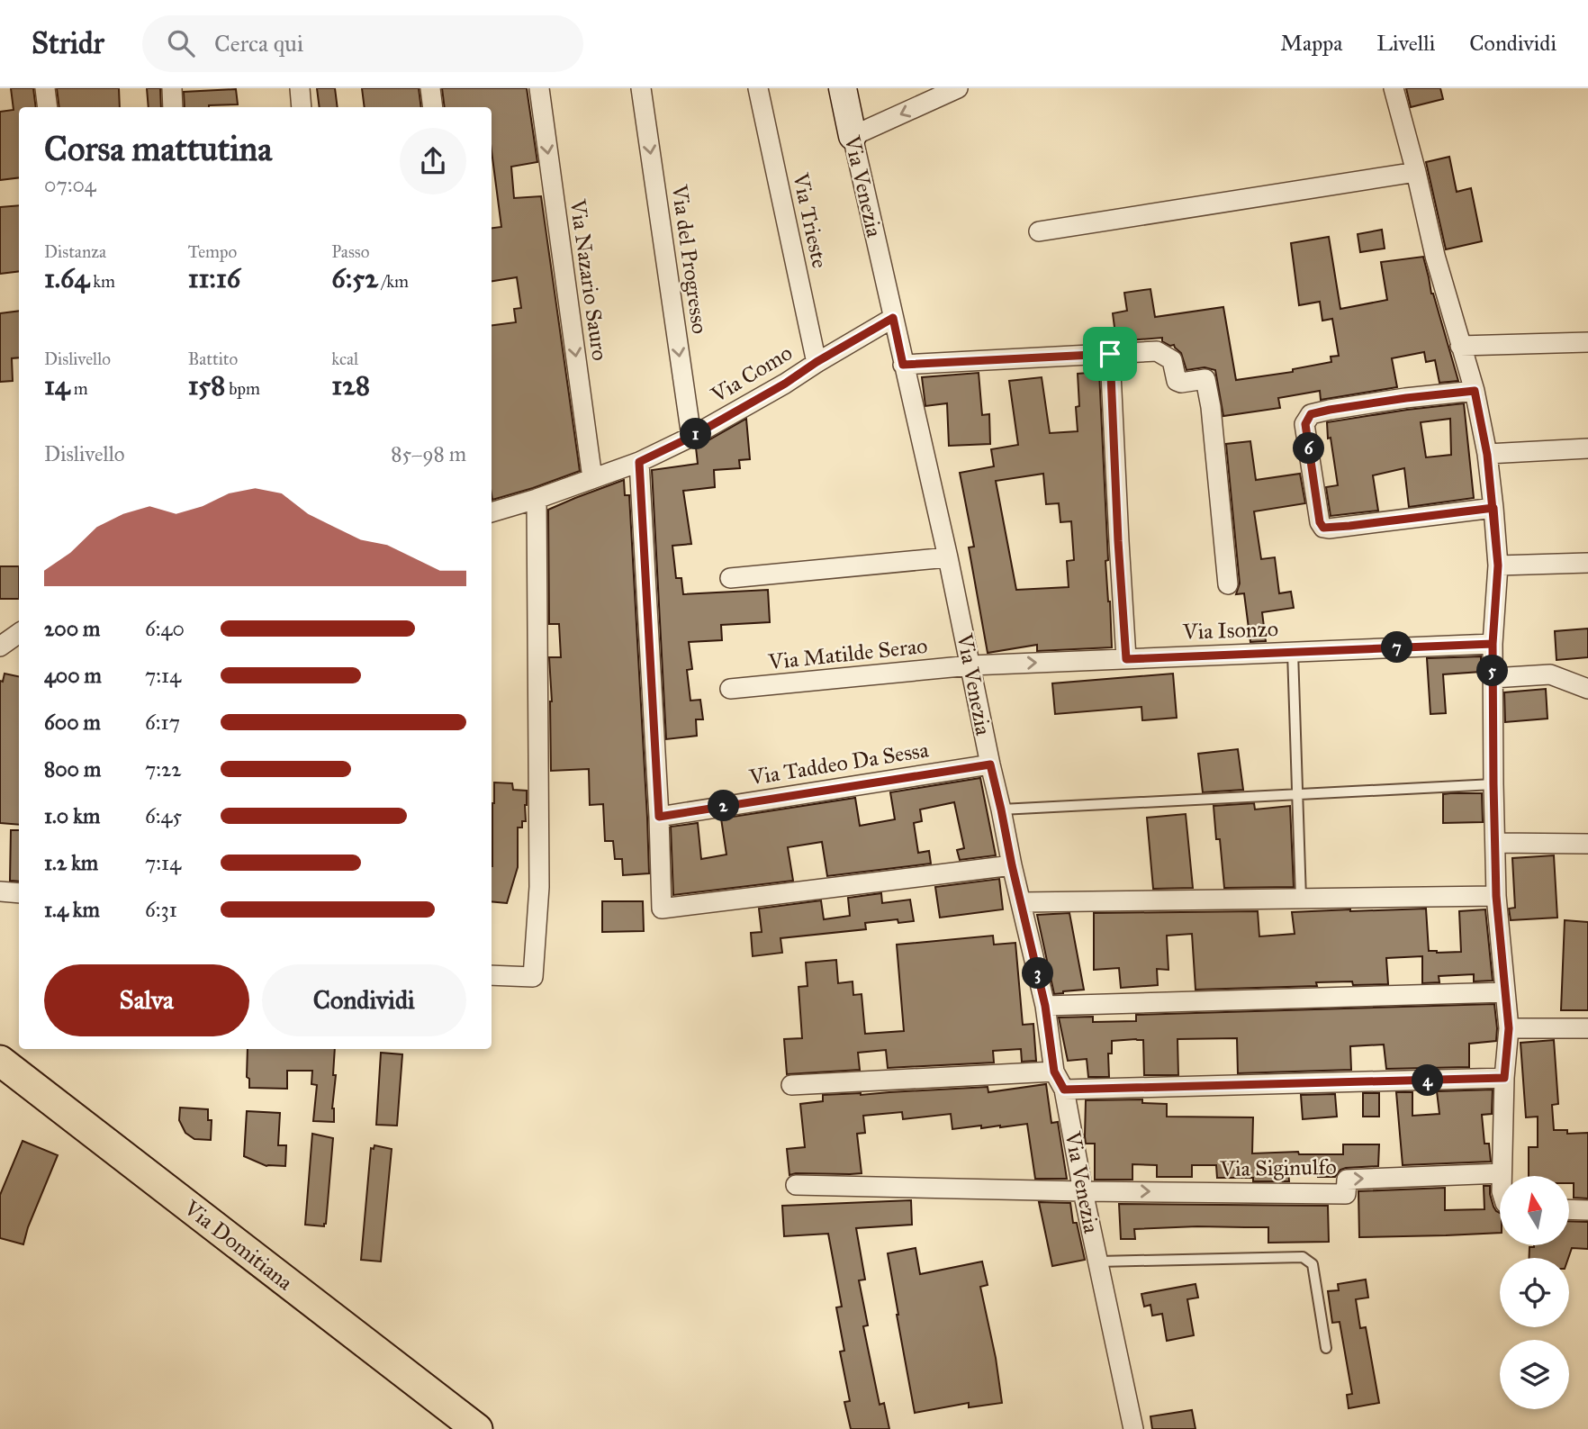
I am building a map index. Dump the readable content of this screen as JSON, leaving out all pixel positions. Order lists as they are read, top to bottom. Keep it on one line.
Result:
{"streets":{"main road":["Via Domitiana"],"street":["Via Venezia","Via Trieste","Via del Progresso","Via Nazario Sauro","Via Como","Via Isonzo","Via Matilde Serao","Via Taddeo Da Sessa","Via Siginulfo"]},"crossings":[["Via Venezia","Via Como"],["Via Venezia","Via Isonzo"],["Via Venezia","Via Matilde Serao"],["Via Venezia","Via Taddeo Da Sessa"],["Via Venezia","Via Siginulfo"],["Via Trieste","Via Como"],["Via del Progresso","Via Como"],["Via Nazario Sauro","Via Como"],["Via Isonzo","Via Matilde Serao"]],"one_way":["Via del Progresso","Via Nazario Sauro"],"north":"top","page":{"header":"Stridr","search":"Cerca qui","nav":["Mappa","Livelli","Condividi"],"heading":["Corsa mattutina","07:04"],"stats":[["Distanza","1.64 km"],["Tempo","11:16"],["Passo","6:52 /km"],["Dislivello","14 m"],["Battito","158 bpm"],["kcal","128"]],"pins":["1","6","7","5","2","3","4"],"chart":["Dislivello","85–98 m"],"list":[{"name":"200 m","note":"6:40"},{"name":"400 m","note":"7:14"},{"name":"600 m","note":"6:17"},{"name":"800 m","note":"7:22"},{"name":"1.0 km","note":"6:45"},{"name":"1.2 km","note":"7:14"},{"name":"1.4 km","note":"6:31"}],"buttons":["Salva","Condividi"]}}
